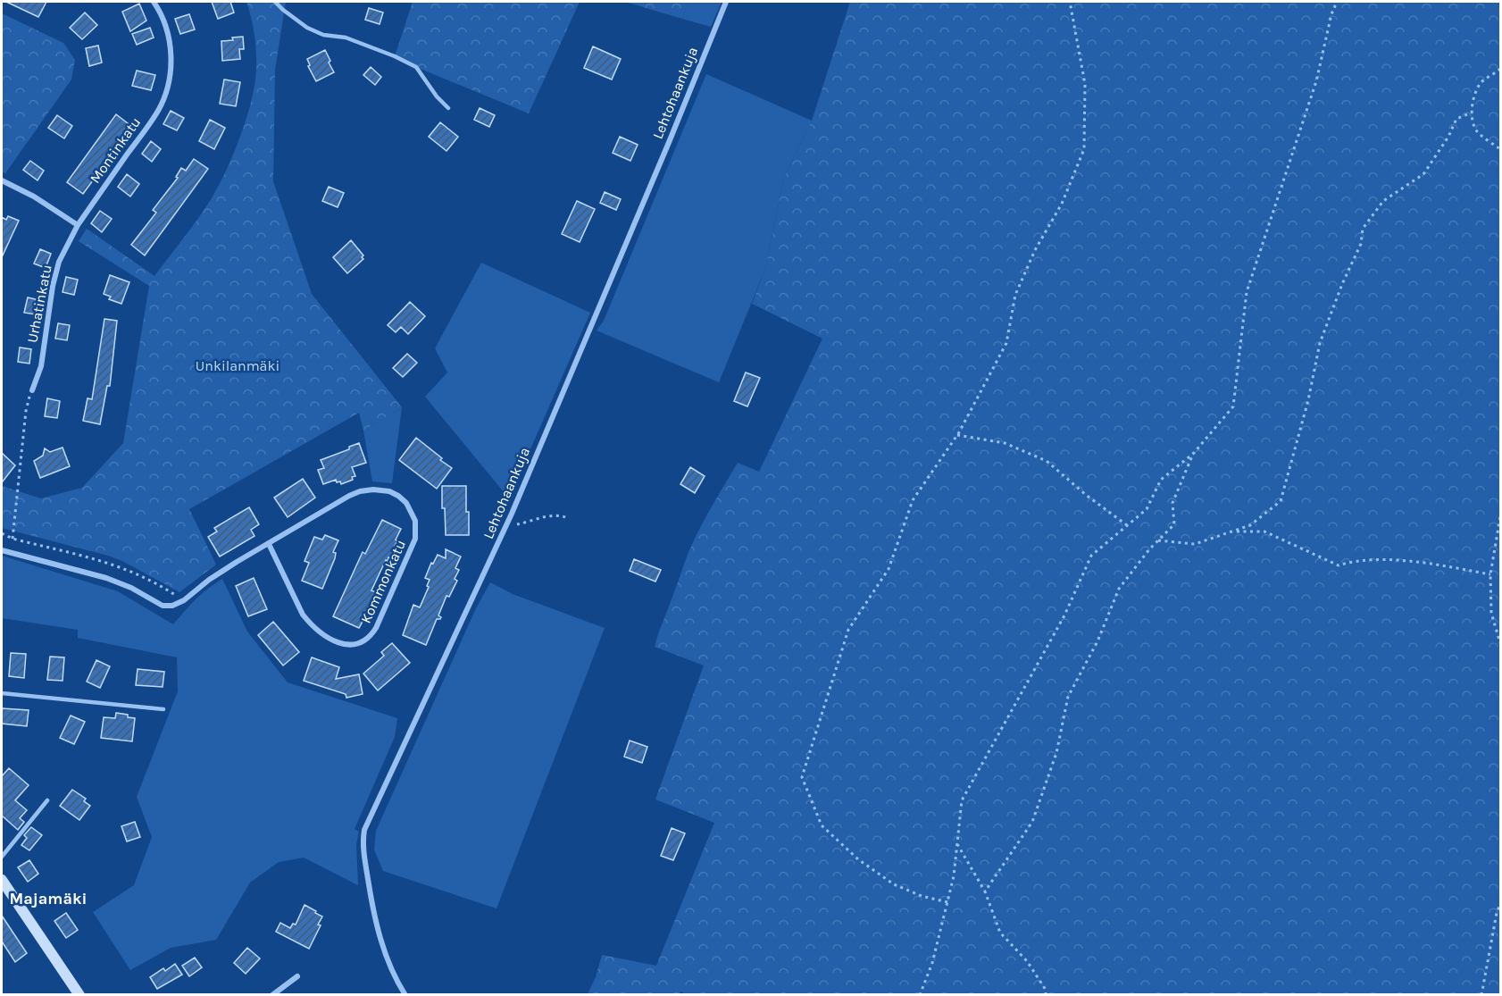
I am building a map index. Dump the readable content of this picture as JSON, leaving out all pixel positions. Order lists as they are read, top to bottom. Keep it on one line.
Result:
{"streets":{"street":["Lehtohaankuja","Montinkatu","Urhatinkatu","Kommonkatu"]},"crossings":[["Montinkatu","Urhatinkatu"]],"districts":["Majamäki"],"parks":["Unkilanmäki"]}
